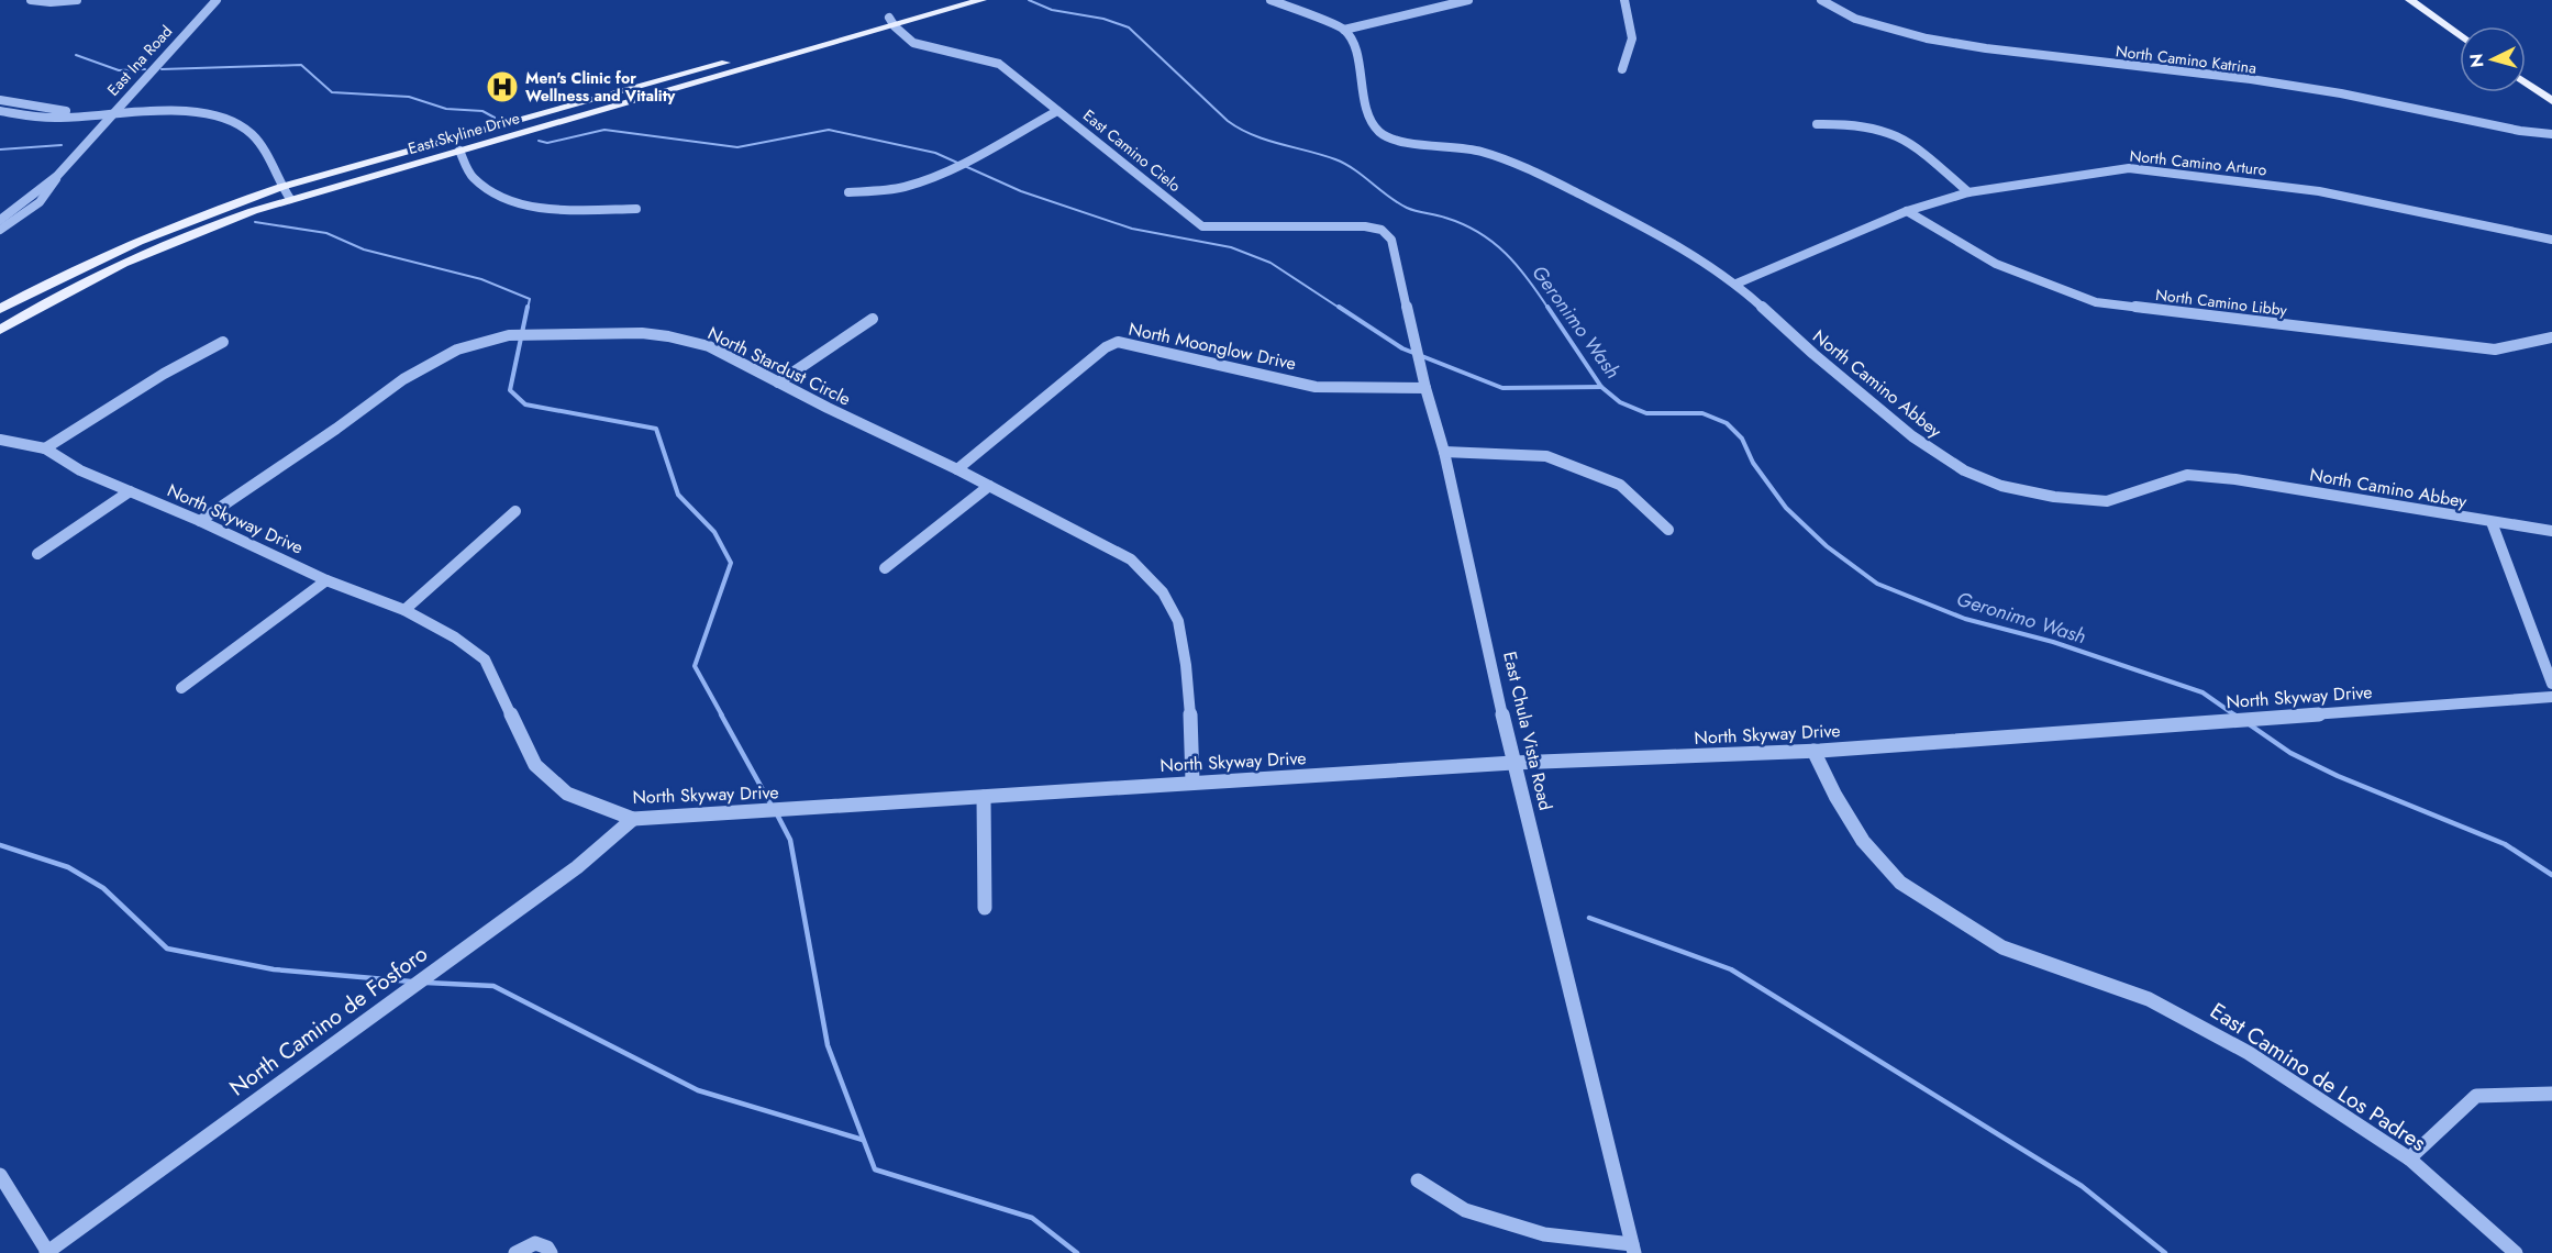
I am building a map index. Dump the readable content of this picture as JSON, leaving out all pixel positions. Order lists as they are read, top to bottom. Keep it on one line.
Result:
{"streets":{"main road":["East Skyline Drive"],"street":["North Camino Katrina","East Ina Road","East Camino Cielo","North Camino Arturo","North Camino Libby","North Moonglow Drive","North Stardust Circle","North Camino Abbey","North Skyway Drive","East Chula Vista Road","North Camino de Fosforo","East Camino de Los Padres"]},"crossings":[["East Skyline Drive","East Camino Cielo"],["East Camino Cielo","East Chula Vista Road"],["North Camino Arturo","North Camino Libby"],["North Camino Arturo","North Camino Abbey"],["North Moonglow Drive","North Stardust Circle"],["North Moonglow Drive","East Chula Vista Road"],["North Stardust Circle","North Skyway Drive"],["North Skyway Drive","East Chula Vista Road"],["North Skyway Drive","North Camino de Fosforo"],["North Skyway Drive","East Camino de Los Padres"]],"water":["Geronimo Wash"],"places":{"hospital":["Men's Clinic for Wellness and Vitality"]},"north":"left"}
